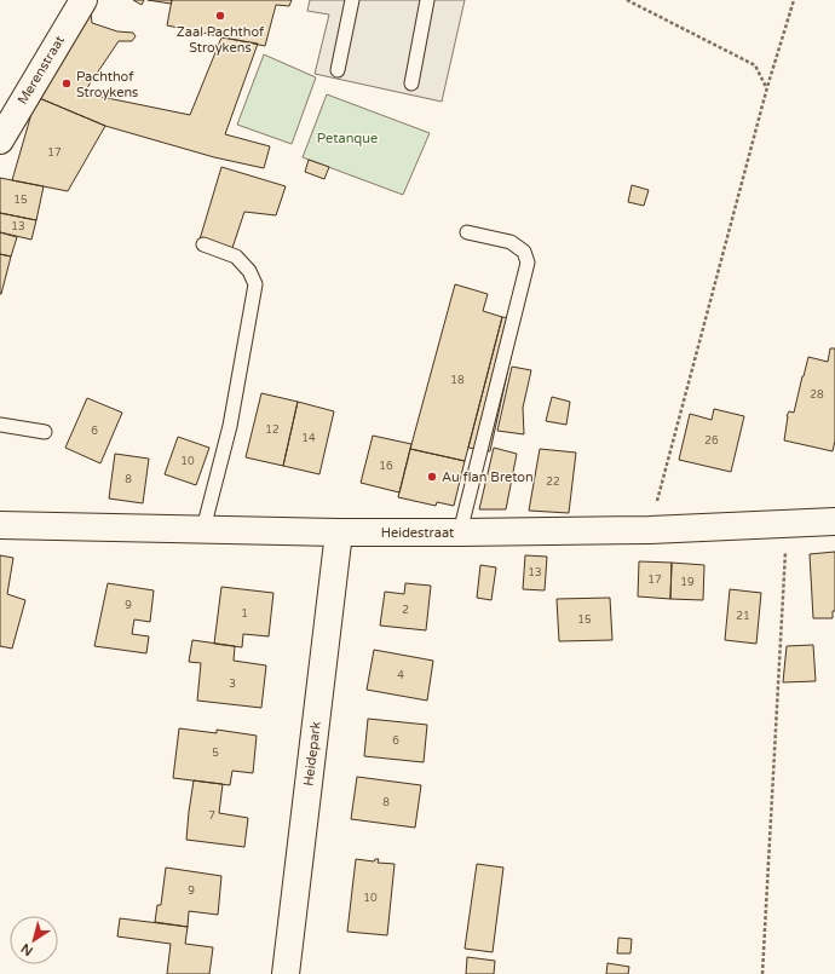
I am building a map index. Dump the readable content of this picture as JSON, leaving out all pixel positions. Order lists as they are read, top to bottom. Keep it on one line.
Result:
{"streets":{"street":["Merenstraat","Heidestraat","Heidepark"]},"crossings":[["Heidestraat","Heidepark"]],"parks":["Petanque"],"places":["Zaal Pachthof Stroykens","Pachthof Stroykens","Au flan Breton"],"house_numbers":["17","15","13","18","28","12","6","14","26","10","16","8","22","13","17","19","9","2","1","21","15","4","3","6","5","8","7","9","10"],"north":"bottom left"}
